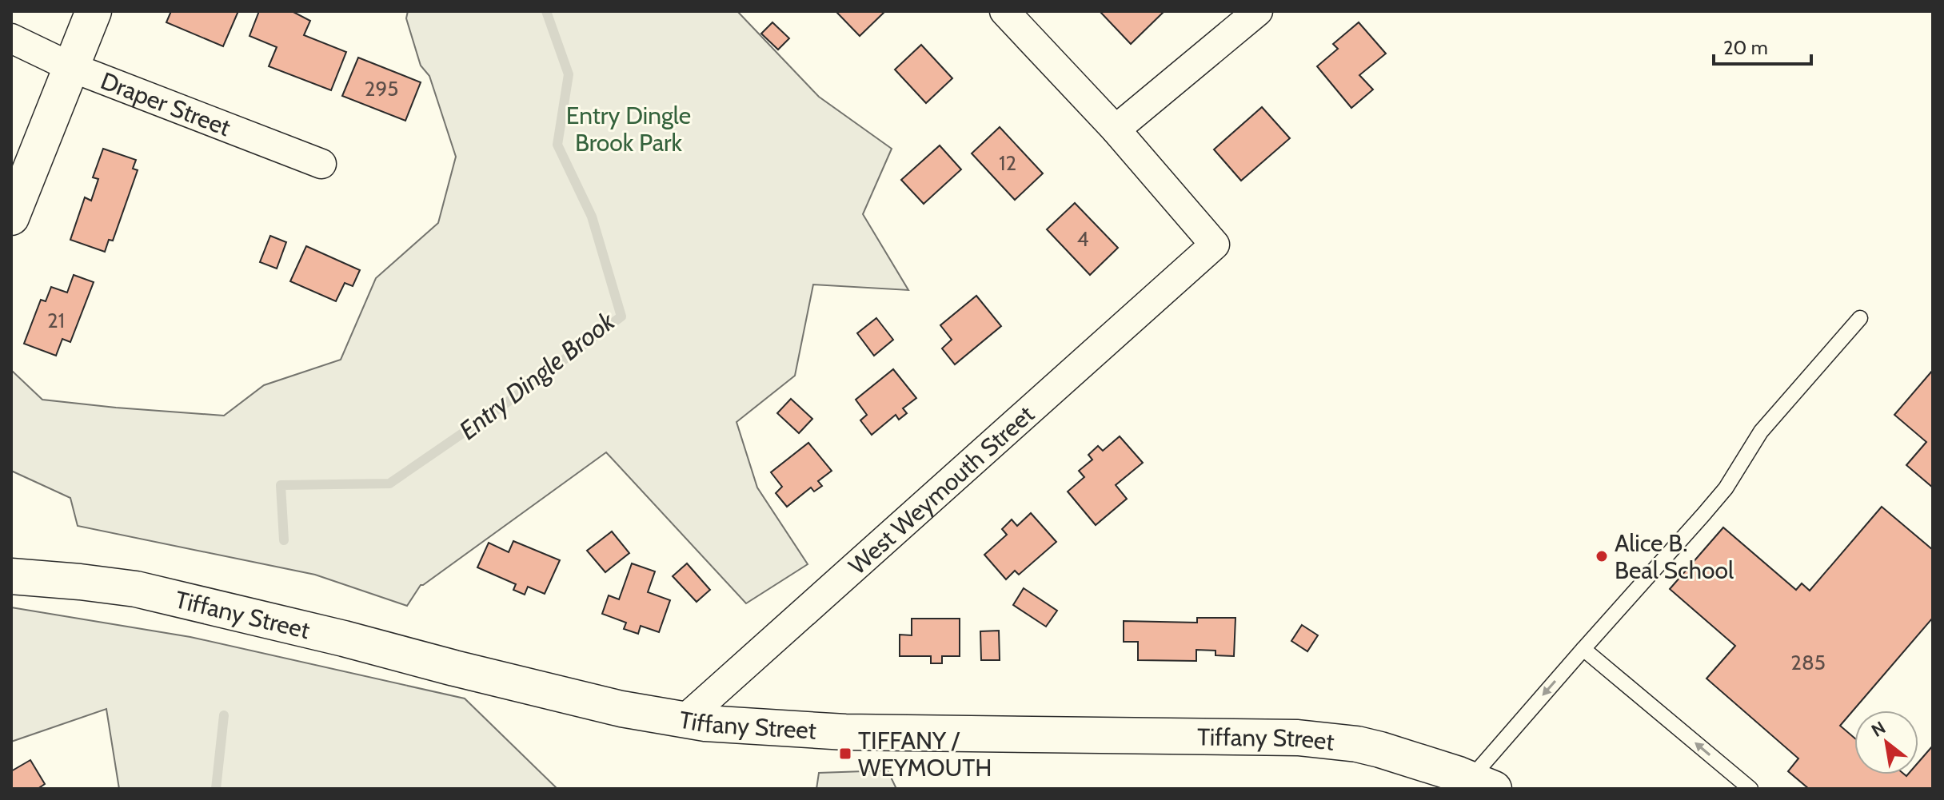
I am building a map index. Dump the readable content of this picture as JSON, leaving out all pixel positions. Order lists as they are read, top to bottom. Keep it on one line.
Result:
{"streets":{"main road":["Tiffany Street"],"street":["Draper Street","West Weymouth Street"]},"crossings":[["West Weymouth Street","Tiffany Street"]],"water":["Entry Dingle Brook"],"parks":["Entry Dingle Brook Park"],"places":{"other":["Alice B. Beal School"],"transit":["TIFFANY / WEYMOUTH"]},"house_numbers":["295","12","4","21","285"],"scale_bar":"20 m","north":"top left"}
